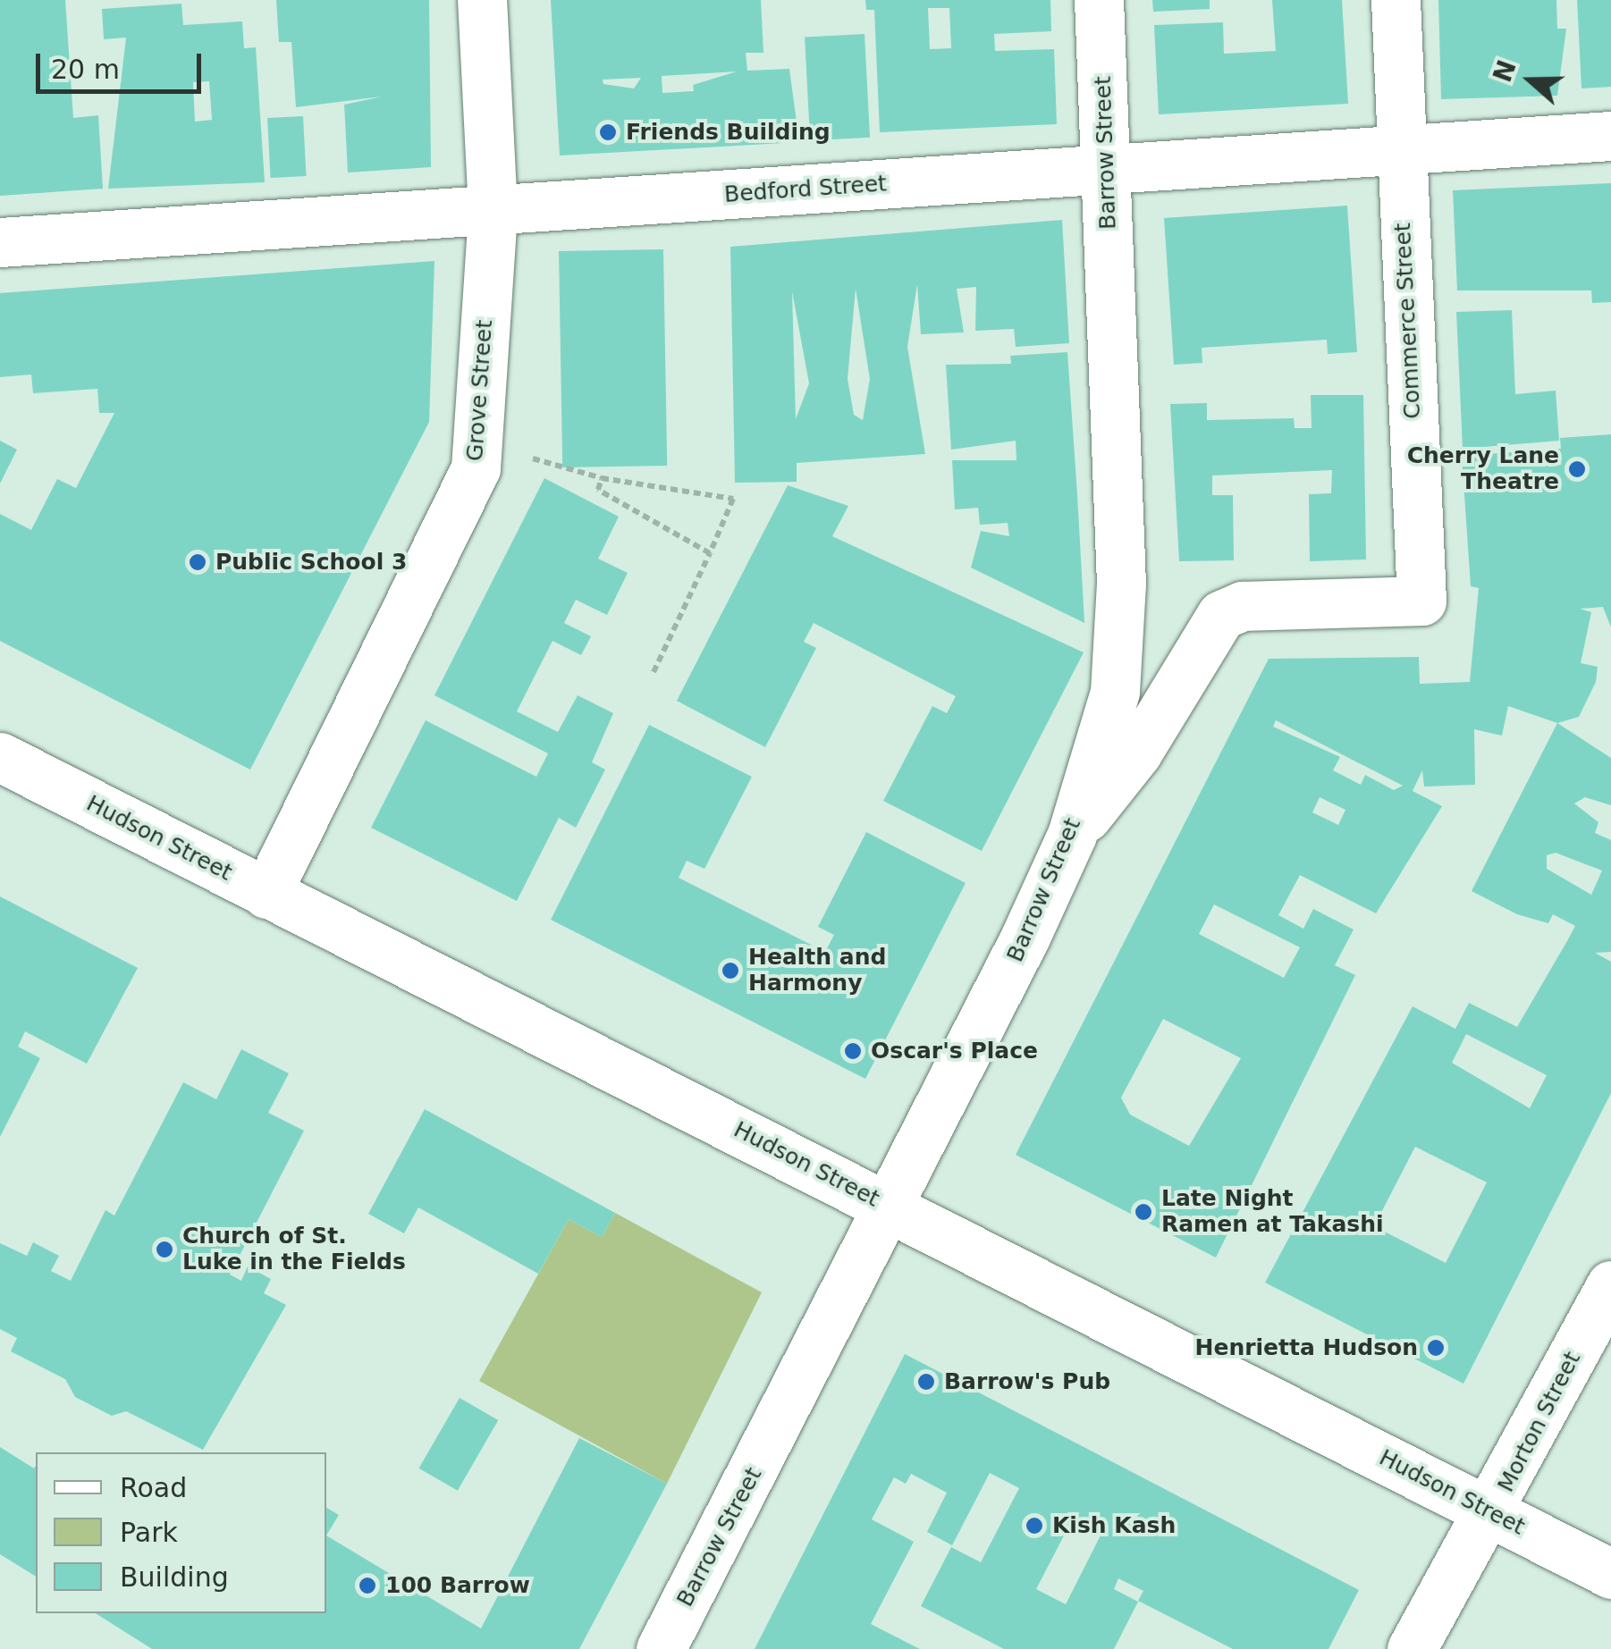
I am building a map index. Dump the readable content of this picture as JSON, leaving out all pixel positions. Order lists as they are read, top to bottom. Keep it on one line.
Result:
{"streets":{"street":["Barrow Street","Bedford Street","Commerce Street","Grove Street","Hudson Street","Morton Street"]},"crossings":[["Barrow Street","Bedford Street"],["Barrow Street","Commerce Street"],["Barrow Street","Hudson Street"],["Bedford Street","Commerce Street"],["Bedford Street","Grove Street"],["Grove Street","Hudson Street"],["Hudson Street","Morton Street"]],"places":["Friends Building","Cherry Lane Theatre","Public School 3","Health and Harmony","Oscar's Place","Late Night Ramen at Takashi","Church of St. Luke in the Fields","Henrietta Hudson","Barrow's Pub","Kish Kash","100 Barrow"],"legend":["Road","Park","Building"],"scale_bar":"20 m","north":"left"}
